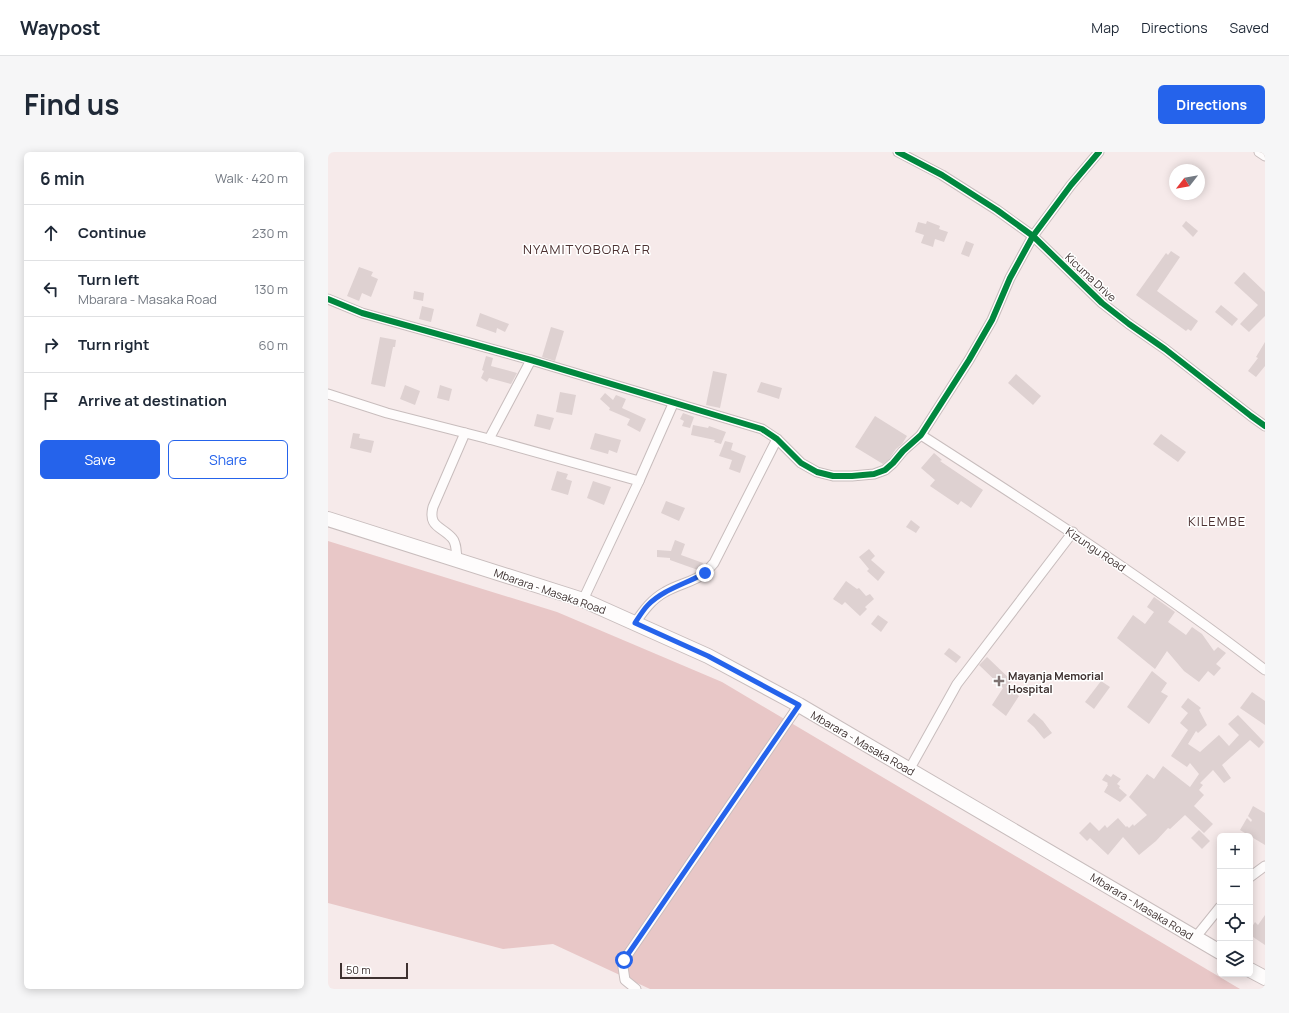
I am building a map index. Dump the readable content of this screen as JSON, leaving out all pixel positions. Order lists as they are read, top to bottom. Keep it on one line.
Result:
{"streets":{"main road":["Mbarara - Masaka Road"],"street":["Kicuma Drive","Kizungu Road"]},"districts":["NYAMITYOBORA FR","KILEMBE"],"places":{"health":["Mayanja Memorial Hospital"]},"scale_bar":"50 m","north":"bottom left","page":{"header":"Waypost","nav":["Map","Directions","Saved"],"title":"Find us","buttons":["Directions",["Save","Share"]],"heading":["6 min","Walk · 420 m"],"list":[["Continue","230 m"],["Turn left","Mbarara - Masaka Road","130 m"],["Turn right","60 m"],"Arrive at destination"],"map_buttons":["+","−"],"scale":"50 m"}}
